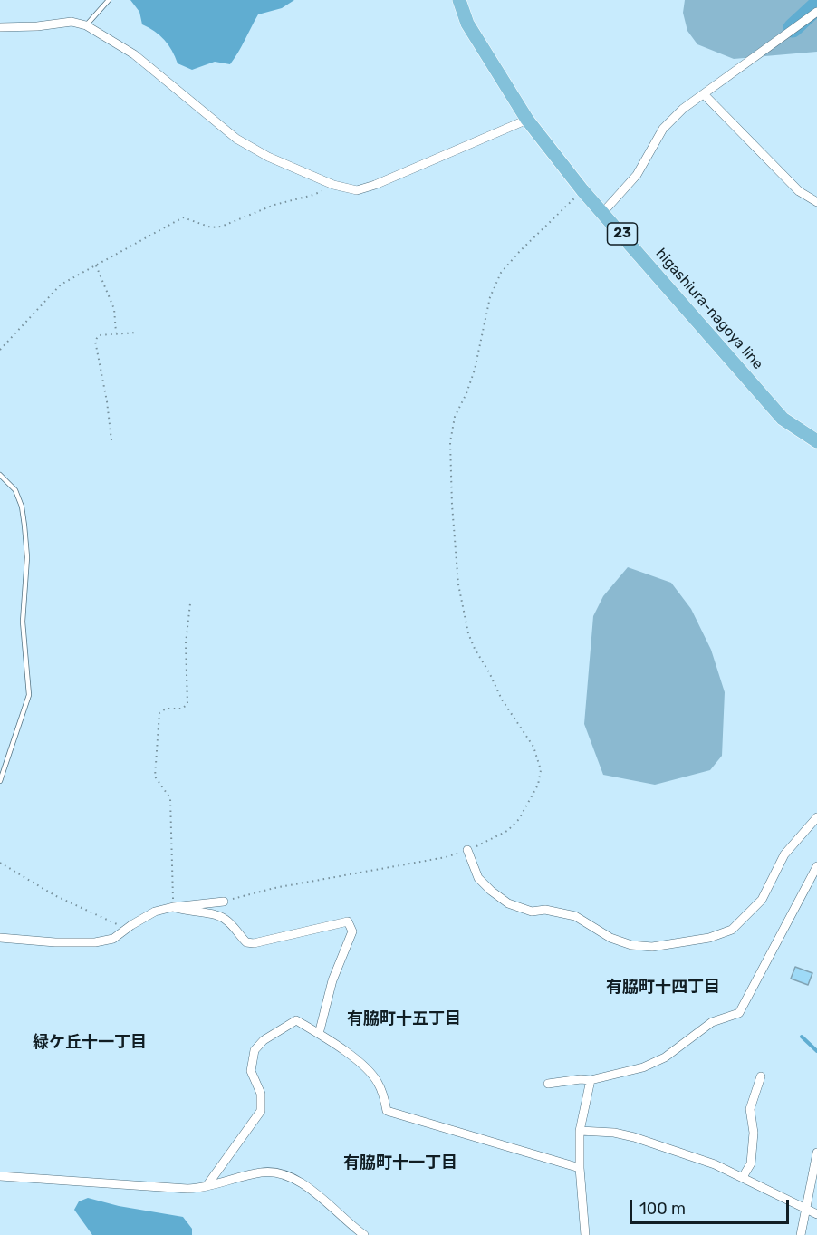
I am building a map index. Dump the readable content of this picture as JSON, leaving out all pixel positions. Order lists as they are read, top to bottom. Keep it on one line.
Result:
{"streets":{"main road":["23","higashiura-nagoya line"]},"districts":["有脇町十四丁目","有脇町十五丁目","緑ケ丘十一丁目","有脇町十一丁目"],"scale_bar":"100 m"}
